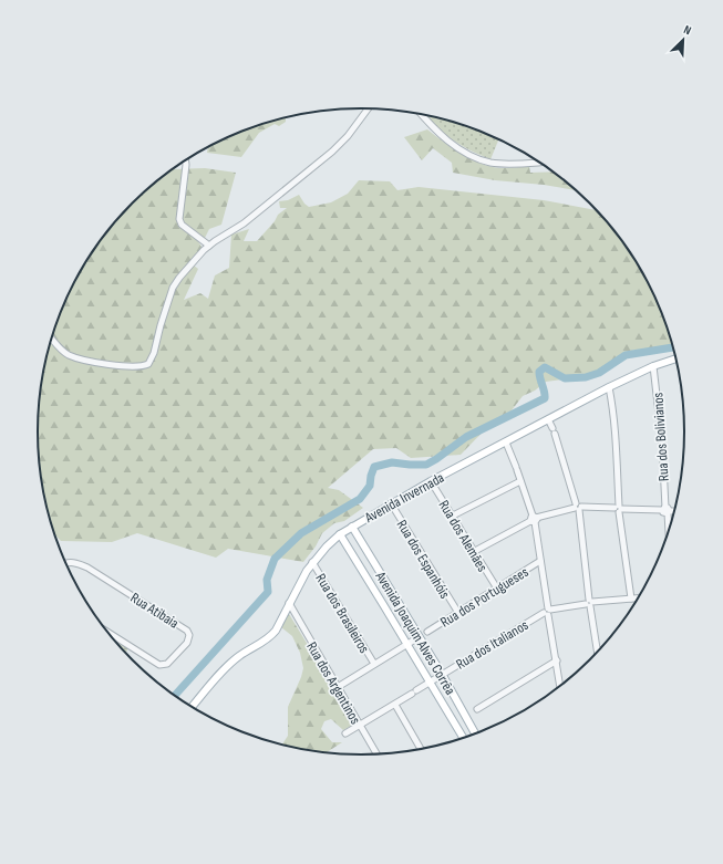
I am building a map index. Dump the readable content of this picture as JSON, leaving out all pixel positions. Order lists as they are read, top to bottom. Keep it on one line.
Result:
{"streets":{"main road":["Avenida Invernada","Avenida Joaquim Alves Corrêa"],"street":["Rua dos Bolivianos","Rua dos Alemães","Rua dos Espanhóis","Rua dos Portugueses","Rua Atibaia","Rua dos Brasileiros","Rua dos Italianos","Rua dos Argentinos"]},"crossings":[["Rua dos Bolivianos","Avenida Invernada"],["Avenida Invernada","Rua dos Alemães"],["Avenida Invernada","Rua dos Espanhóis"],["Avenida Invernada","Rua dos Brasileiros"],["Avenida Invernada","Avenida Joaquim Alves Corrêa"],["Avenida Invernada","Rua dos Argentinos"],["Rua dos Alemães","Rua dos Portugueses"],["Rua dos Espanhóis","Rua dos Portugueses"],["Avenida Joaquim Alves Corrêa","Rua dos Italianos"],["Rua dos Italianos","Rua dos Argentinos"]],"north":"top right"}
